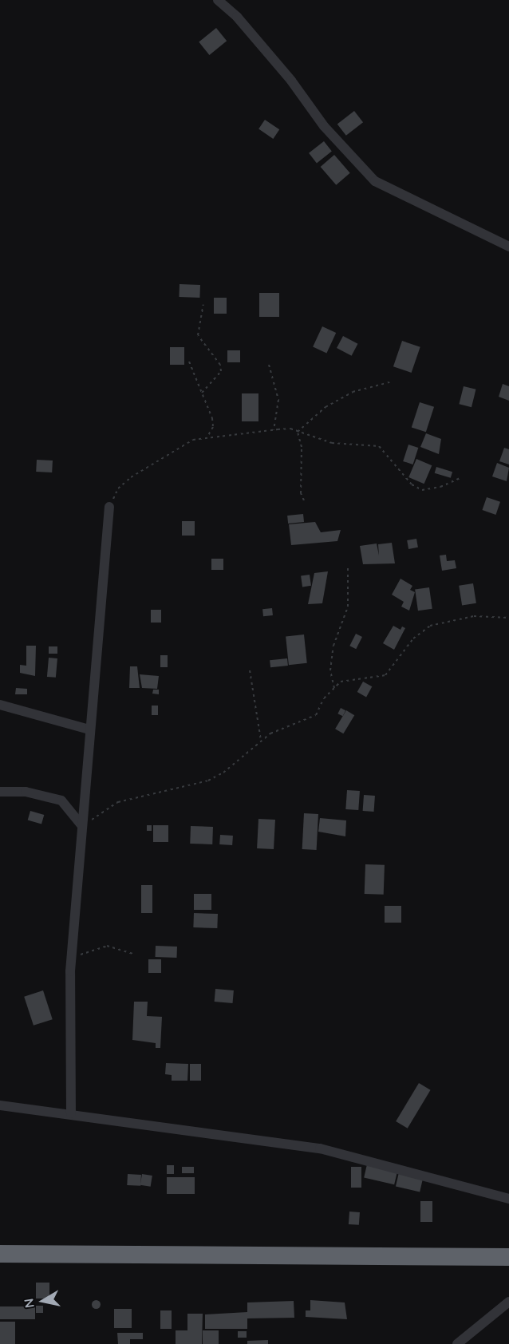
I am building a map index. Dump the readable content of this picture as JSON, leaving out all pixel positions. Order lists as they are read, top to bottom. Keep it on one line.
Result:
{"north":"left"}
